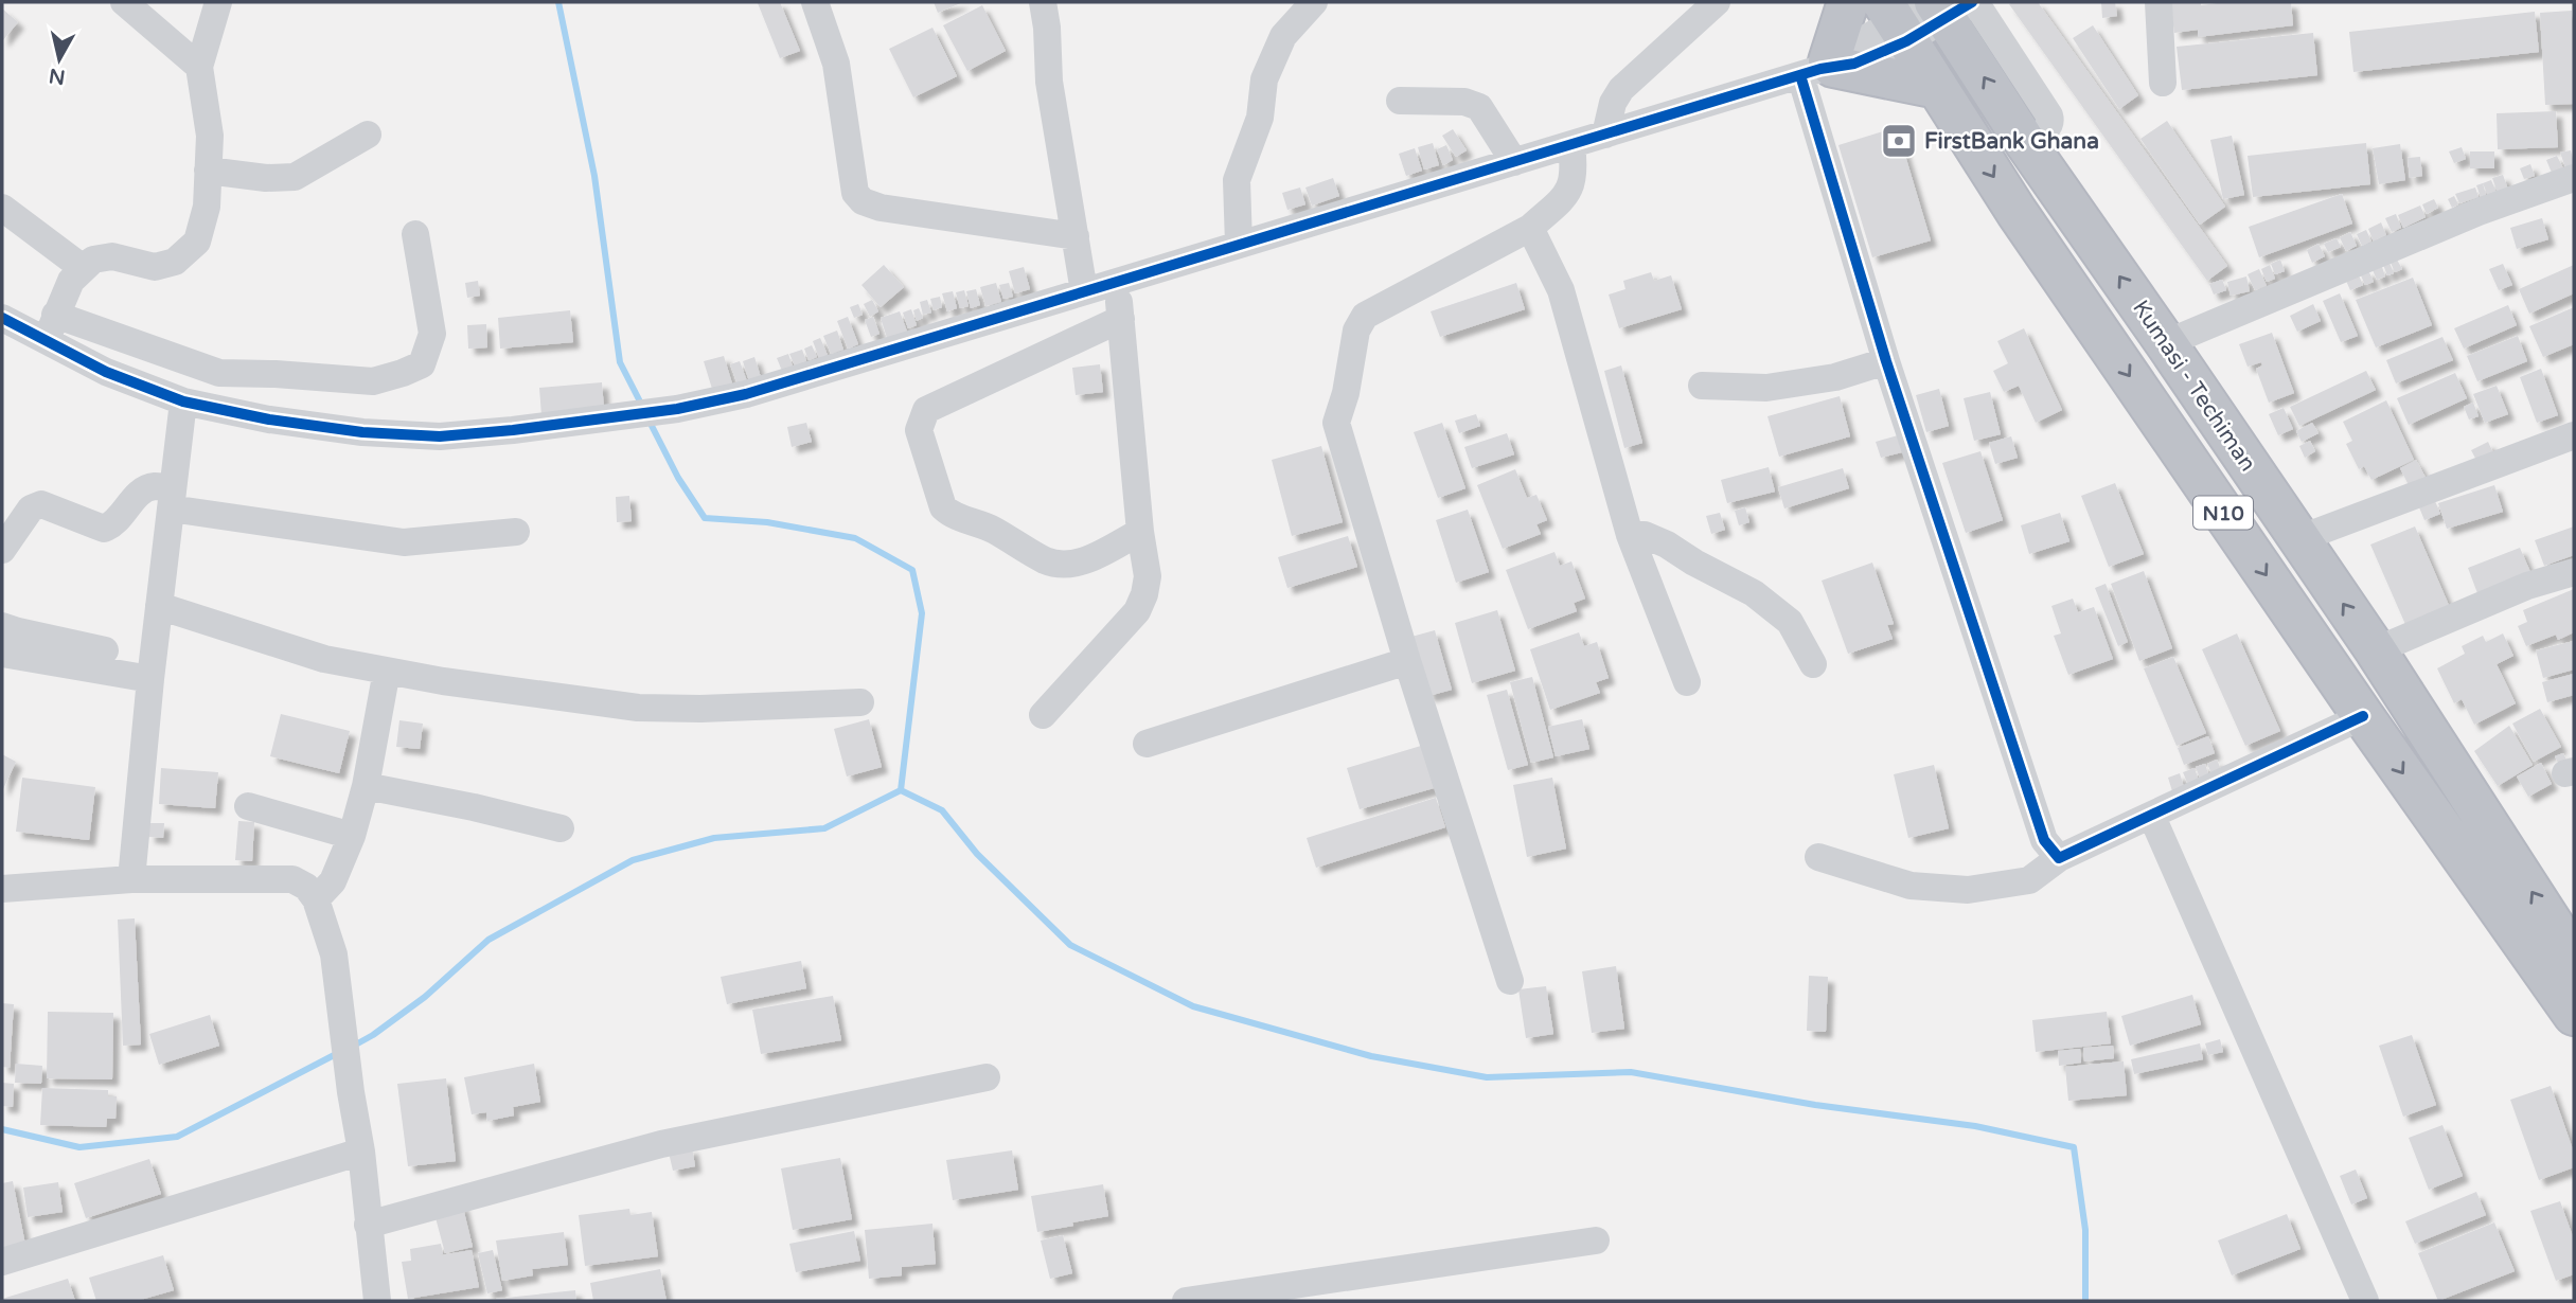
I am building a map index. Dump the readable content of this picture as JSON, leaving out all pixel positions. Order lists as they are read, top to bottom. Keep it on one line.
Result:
{"streets":{"highway":["Kumasi - Techiman","N10"]},"crossings":[["Kumasi - Techiman","N10"]],"places":{"bank":["FirstBank Ghana"]},"north":"bottom"}
